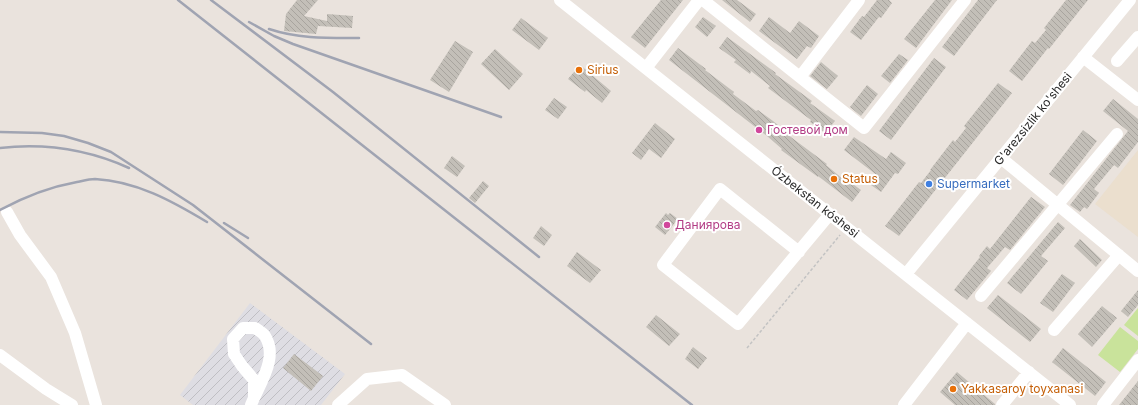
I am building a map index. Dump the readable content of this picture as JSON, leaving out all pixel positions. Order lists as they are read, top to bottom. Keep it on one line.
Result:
{"streets":{"street":["G'arezsizlik ko'shesi","Ózbekstan kóshesi"]},"crossings":[["G'arezsizlik ko'shesi","Ózbekstan kóshesi"]],"places":["Sirius","Гостевой дом","Status","Supermarket","Даниярова","Yakkasaroy toyxanasi"]}
